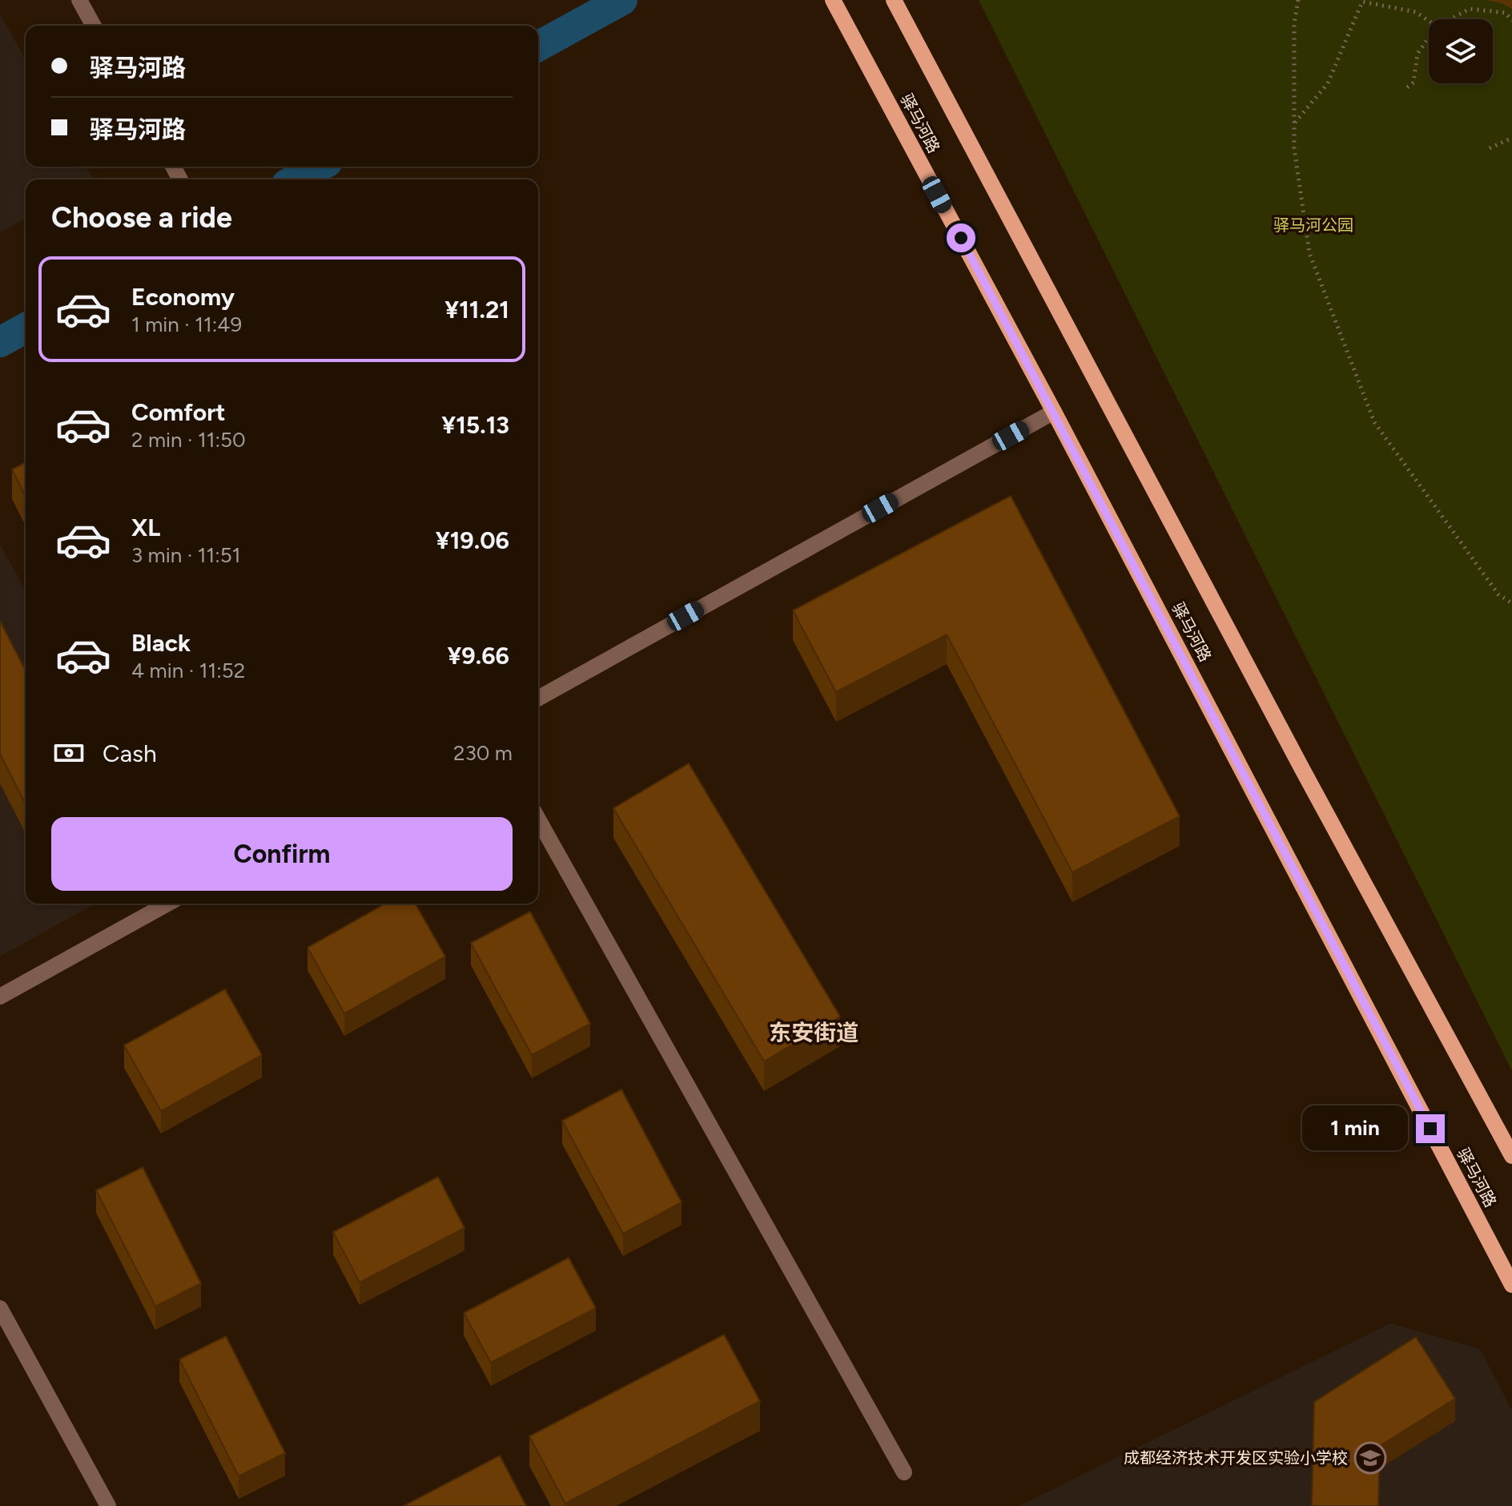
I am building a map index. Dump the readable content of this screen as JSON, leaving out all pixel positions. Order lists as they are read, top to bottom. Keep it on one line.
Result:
{"streets":{"main road":["驿马河路"]},"districts":["东安街道"],"parks":["驿马河公园"],"places":{"school or university":["成都经济技术开发区实验小学校"]},"page":{"banner":["驿马河路","驿马河路"],"heading":"Choose a ride","list":[{"name":"Economy","note":"1 min · 11:49","value":"¥11.21"},{"name":"Comfort","note":"2 min · 11:50","value":"¥15.13"},{"name":"XL","note":"3 min · 11:51","value":"¥19.06"},{"name":"Black","note":"4 min · 11:52","value":"¥9.66"}],"pay":["Cash","230 m"],"buttons":"Confirm","bubble":"1 min"}}
